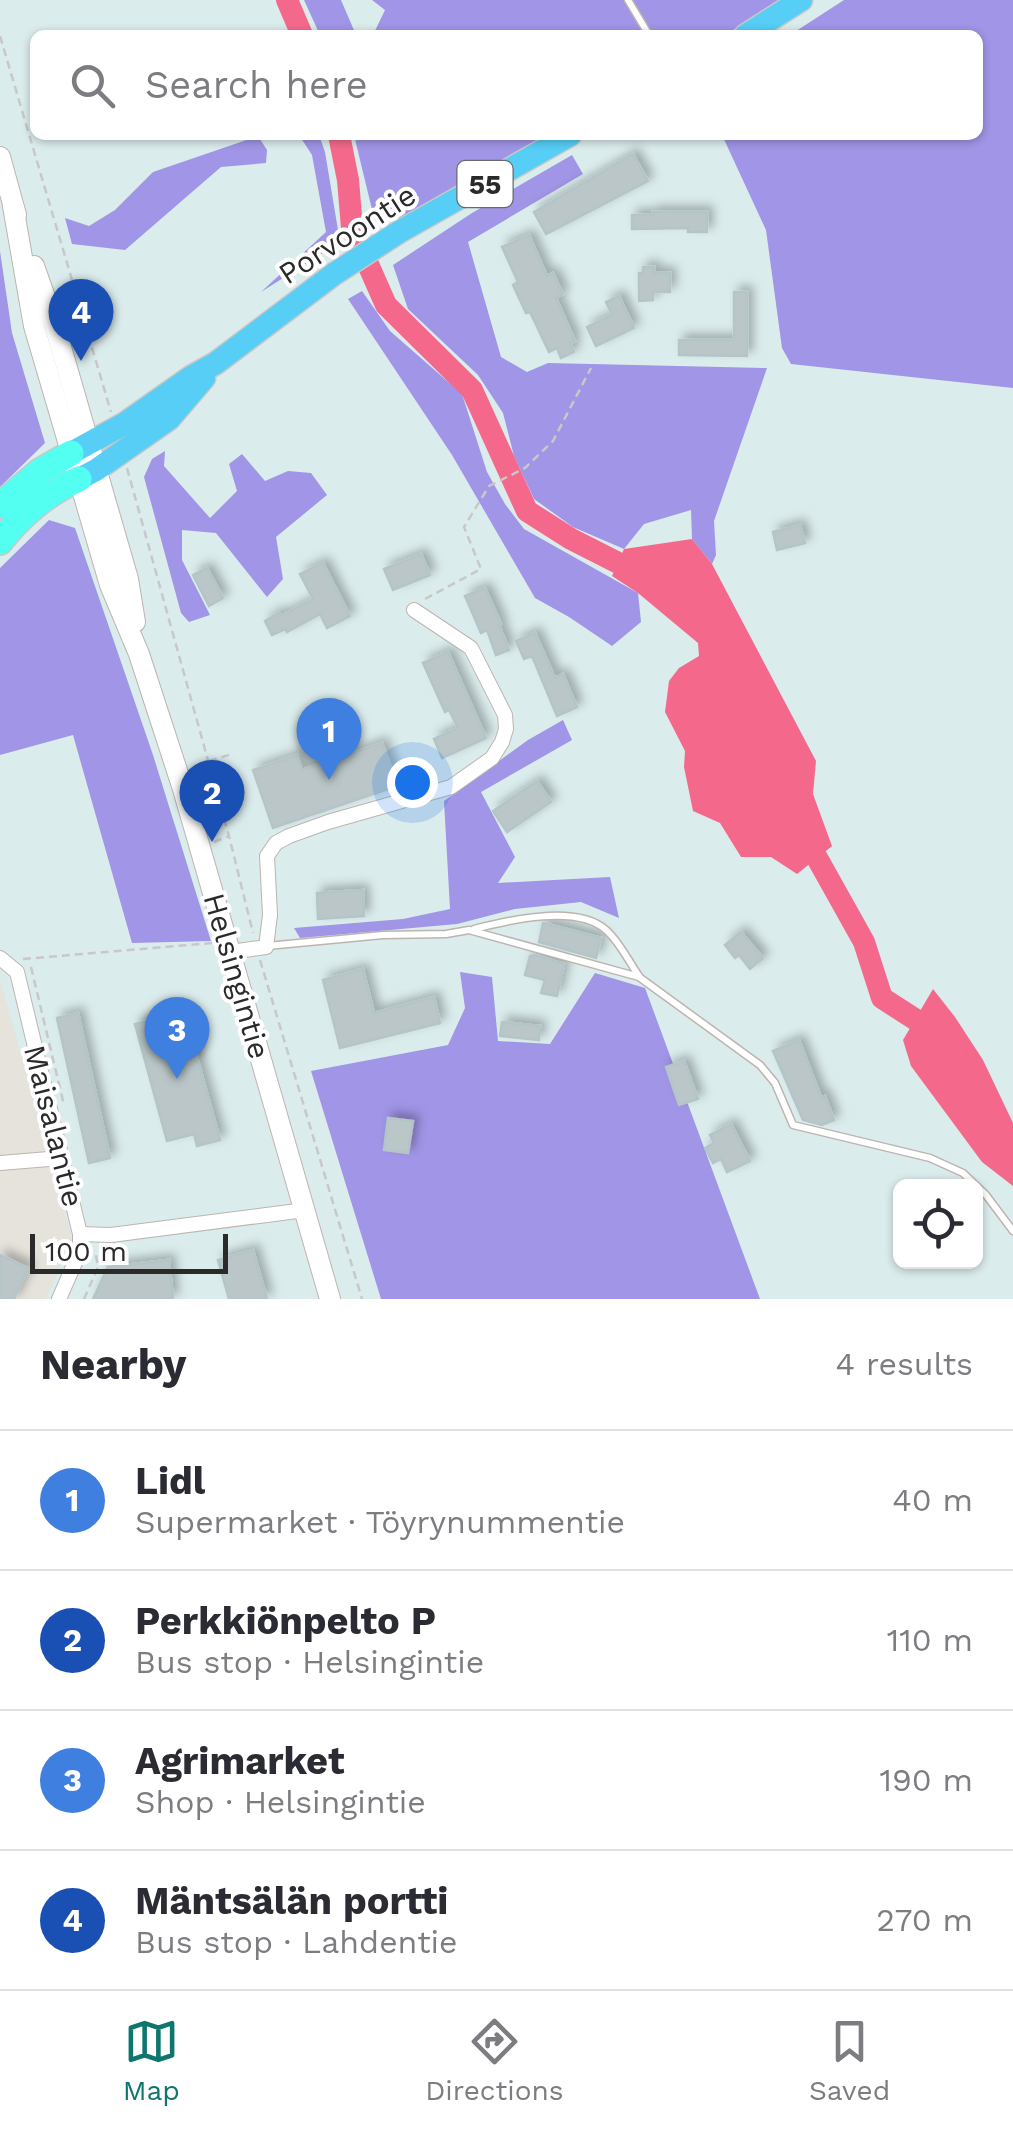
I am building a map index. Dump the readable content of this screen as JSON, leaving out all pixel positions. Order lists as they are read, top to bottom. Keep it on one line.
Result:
{"streets":{"main road":["55","Porvoontie","Helsingintie"],"street":["Maisalantie"]},"crossings":[["Porvoontie","Helsingintie"]],"scale_bar":"100 m","page":{"search":"Search here","pins":["4","1","2","3"],"scale":"100 m","heading":["Nearby","4 results"],"list":[{"mark":"1","name":"Lidl","note":"Supermarket · Töyrynummentie","value":"40 m"},{"mark":"2","name":"Perkkiönpelto P","note":"Bus stop · Helsingintie","value":"110 m"},{"mark":"3","name":"Agrimarket","note":"Shop · Helsingintie","value":"190 m"},{"mark":"4","name":"Mäntsälän portti","note":"Bus stop · Lahdentie","value":"270 m"}],"nav":["Map","Directions","Saved"]}}
